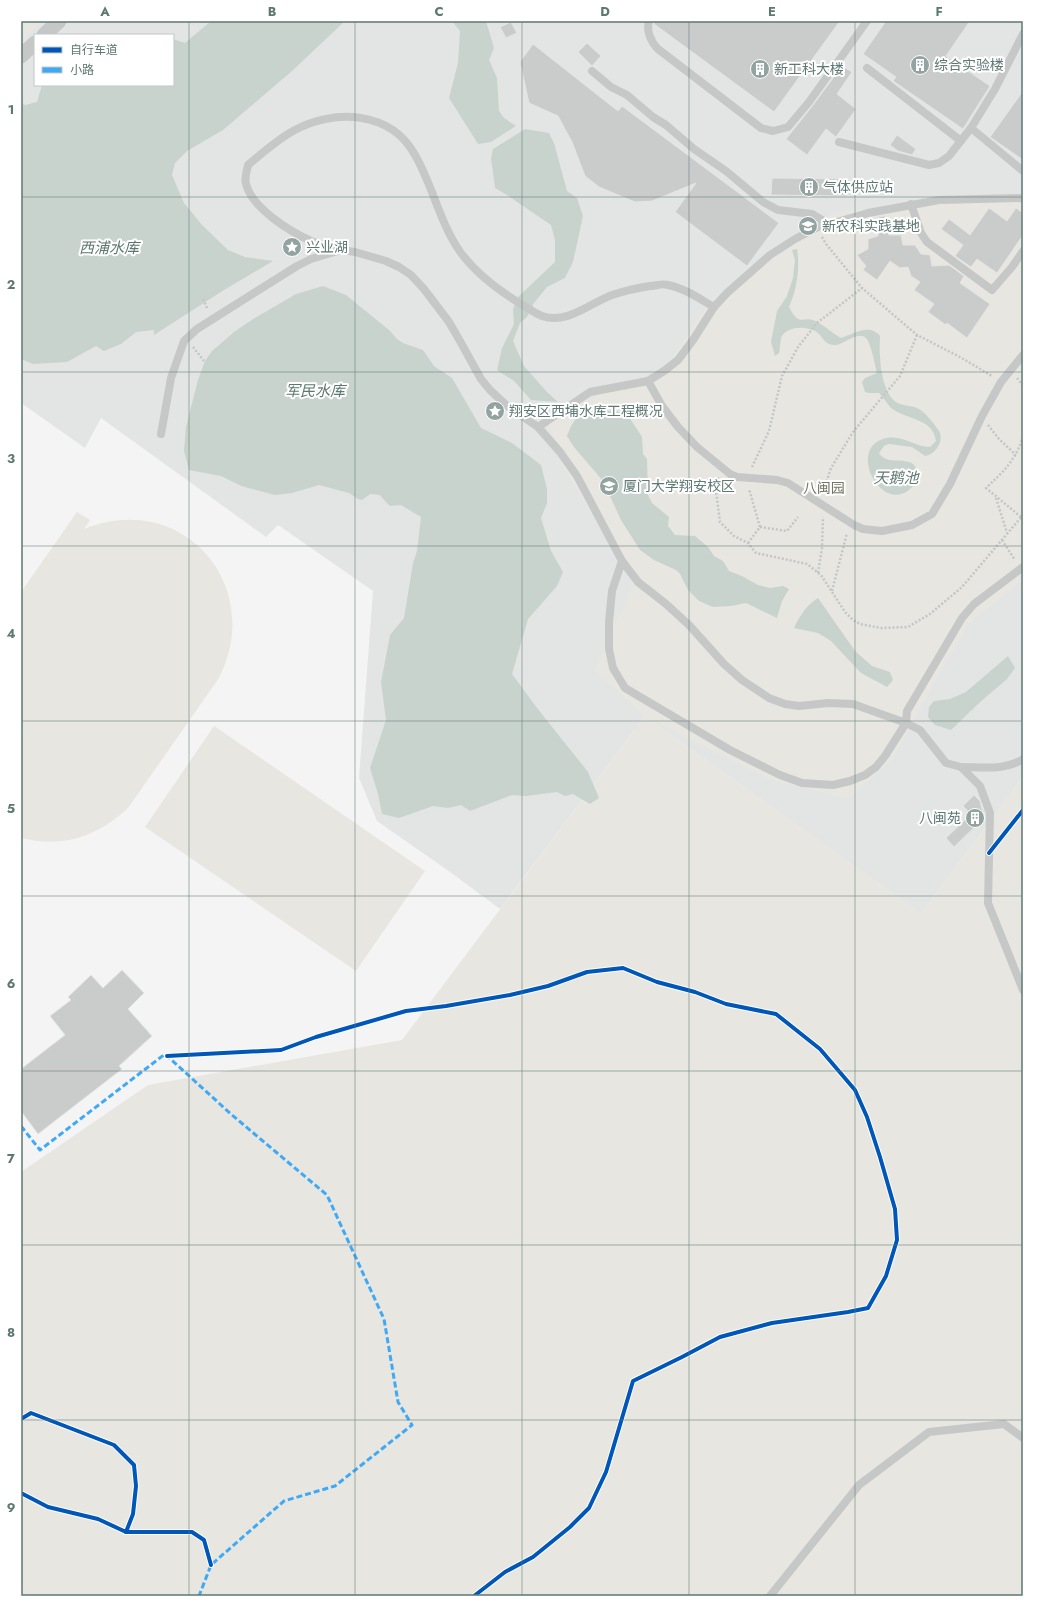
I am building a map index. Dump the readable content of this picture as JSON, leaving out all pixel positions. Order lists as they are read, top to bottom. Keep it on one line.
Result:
{"water":["西浦水库","军民水库","天鹅池"],"parks":["八闽园"],"places":{"building":["综合实验楼","新工科大楼","气体供应站","八闽苑"],"school or university":["新农科实践基地","厦门大学翔安校区"],"place":["兴业湖","翔安区西埔水库工程概况"]},"legend":["自行车道","小路"],"grid":{"columns":["A","B","C","D","E","F"],"rows":["1","2","3","4","5","6","7","8","9"]}}
